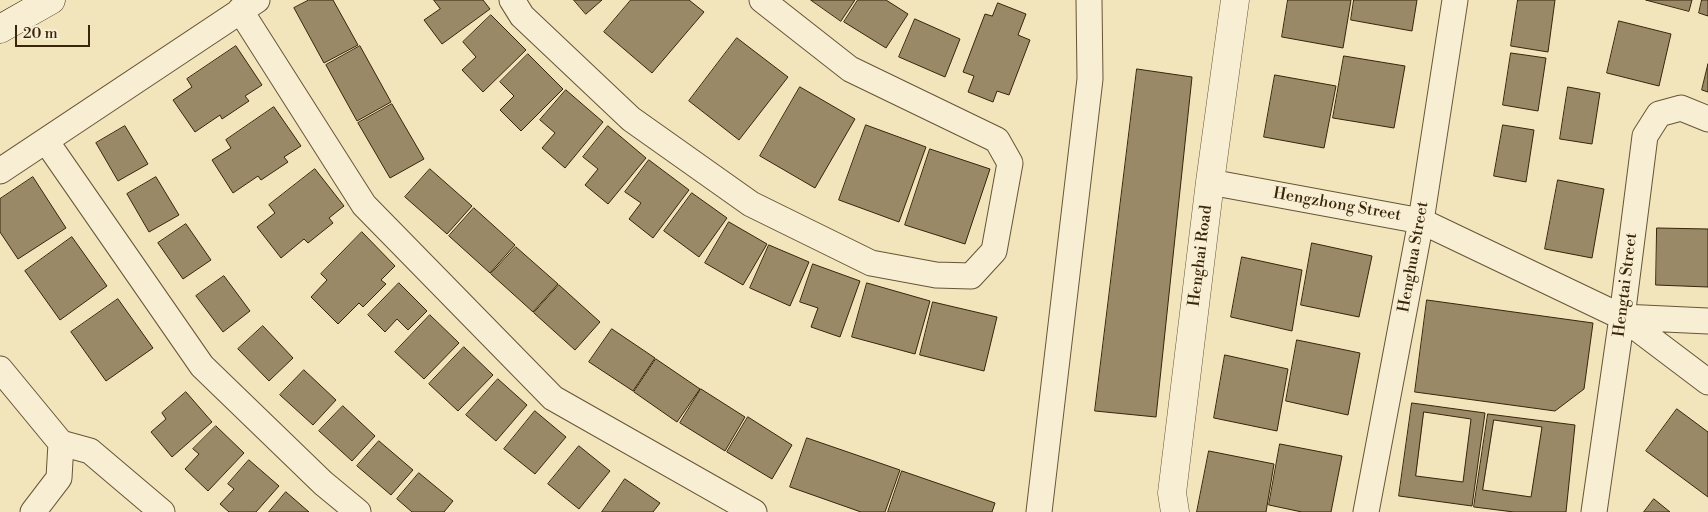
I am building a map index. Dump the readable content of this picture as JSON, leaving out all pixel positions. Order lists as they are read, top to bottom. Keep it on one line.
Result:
{"streets":{"street":["Hengzhong Street","Henghai Road","Henghua Street","Hengtai Street"]},"crossings":[["Hengzhong Street","Henghai Road"],["Hengzhong Street","Henghua Street"],["Hengzhong Street","Hengtai Street"]],"scale_bar":"20 m"}
